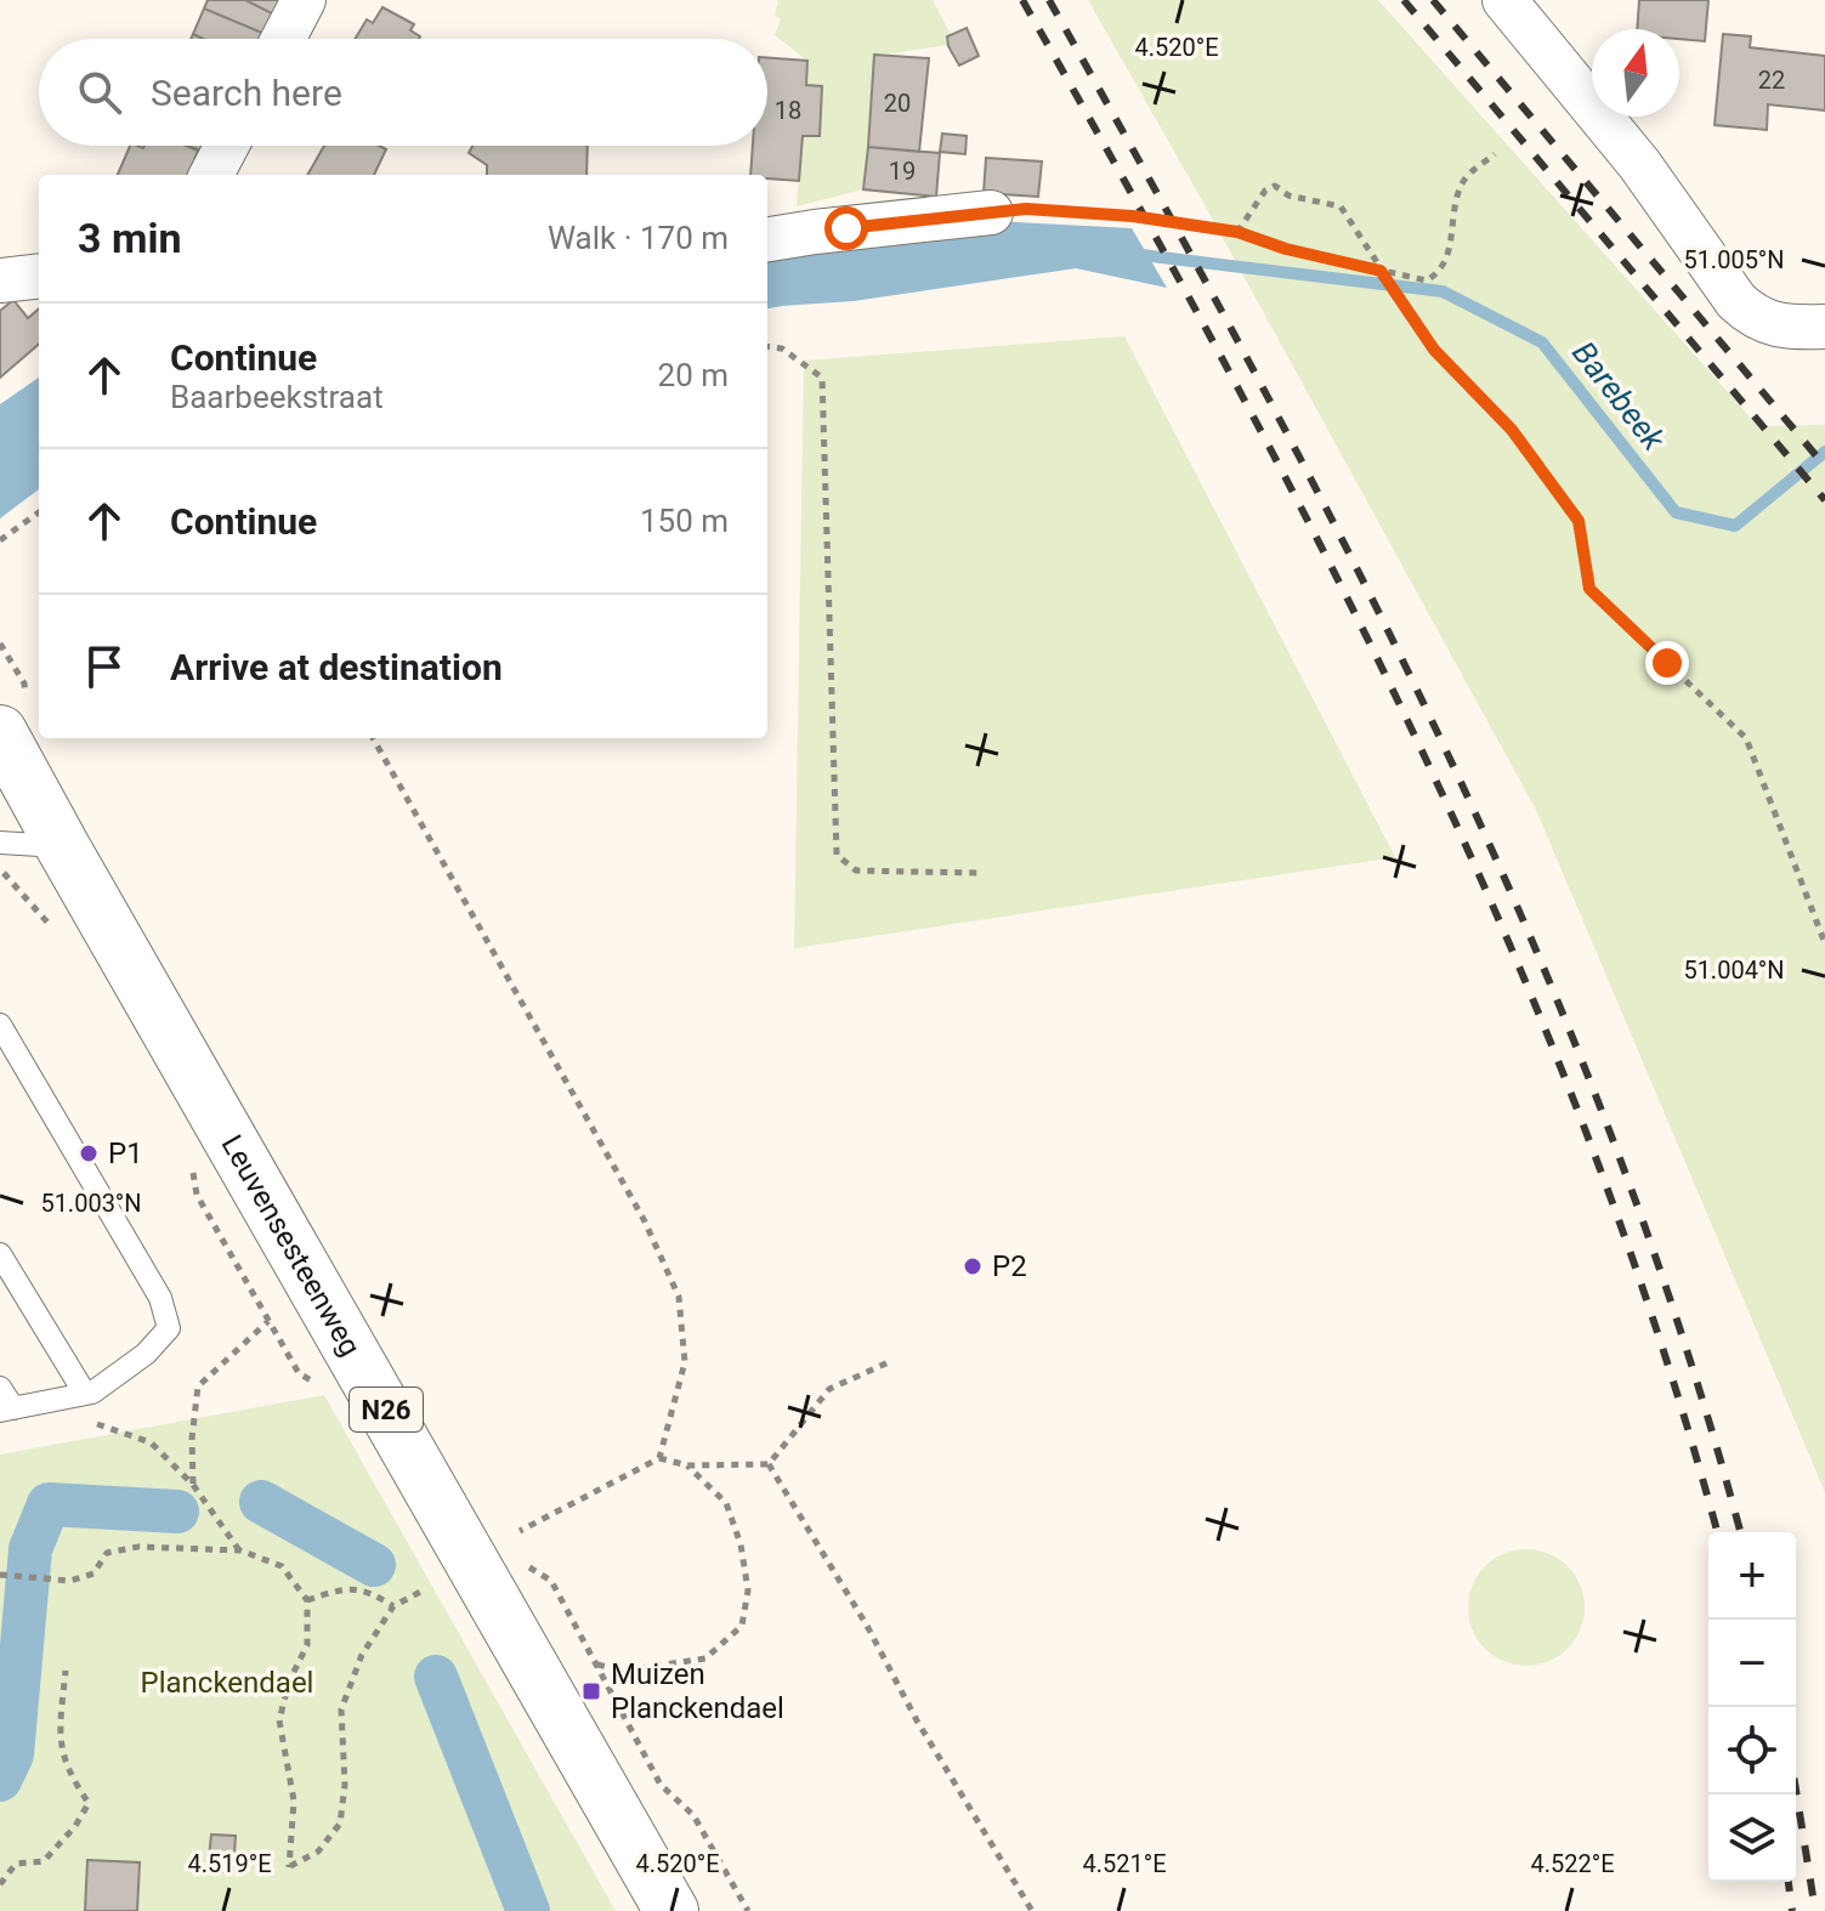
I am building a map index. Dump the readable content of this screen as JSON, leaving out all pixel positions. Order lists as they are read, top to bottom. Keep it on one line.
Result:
{"streets":{"main road":["Leuvensesteenweg","N26"]},"water":["Barebeek"],"parks":["Planckendael"],"places":{"other":["P1","P2"],"transit":["Muizen Planckendael"]},"house_numbers":["22","20","18","19"],"north":"top","page":{"search":"Search here","heading":["3 min","Walk · 170 m"],"list":[["Continue","Baarbeekstraat","20 m"],["Continue","150 m"],"Arrive at destination"],"map_buttons":["+","−"]},"coordinates":["4.520°E","51.005°N","51.004°N","51.003°N","4.519°E","4.521°E","4.522°E"]}
